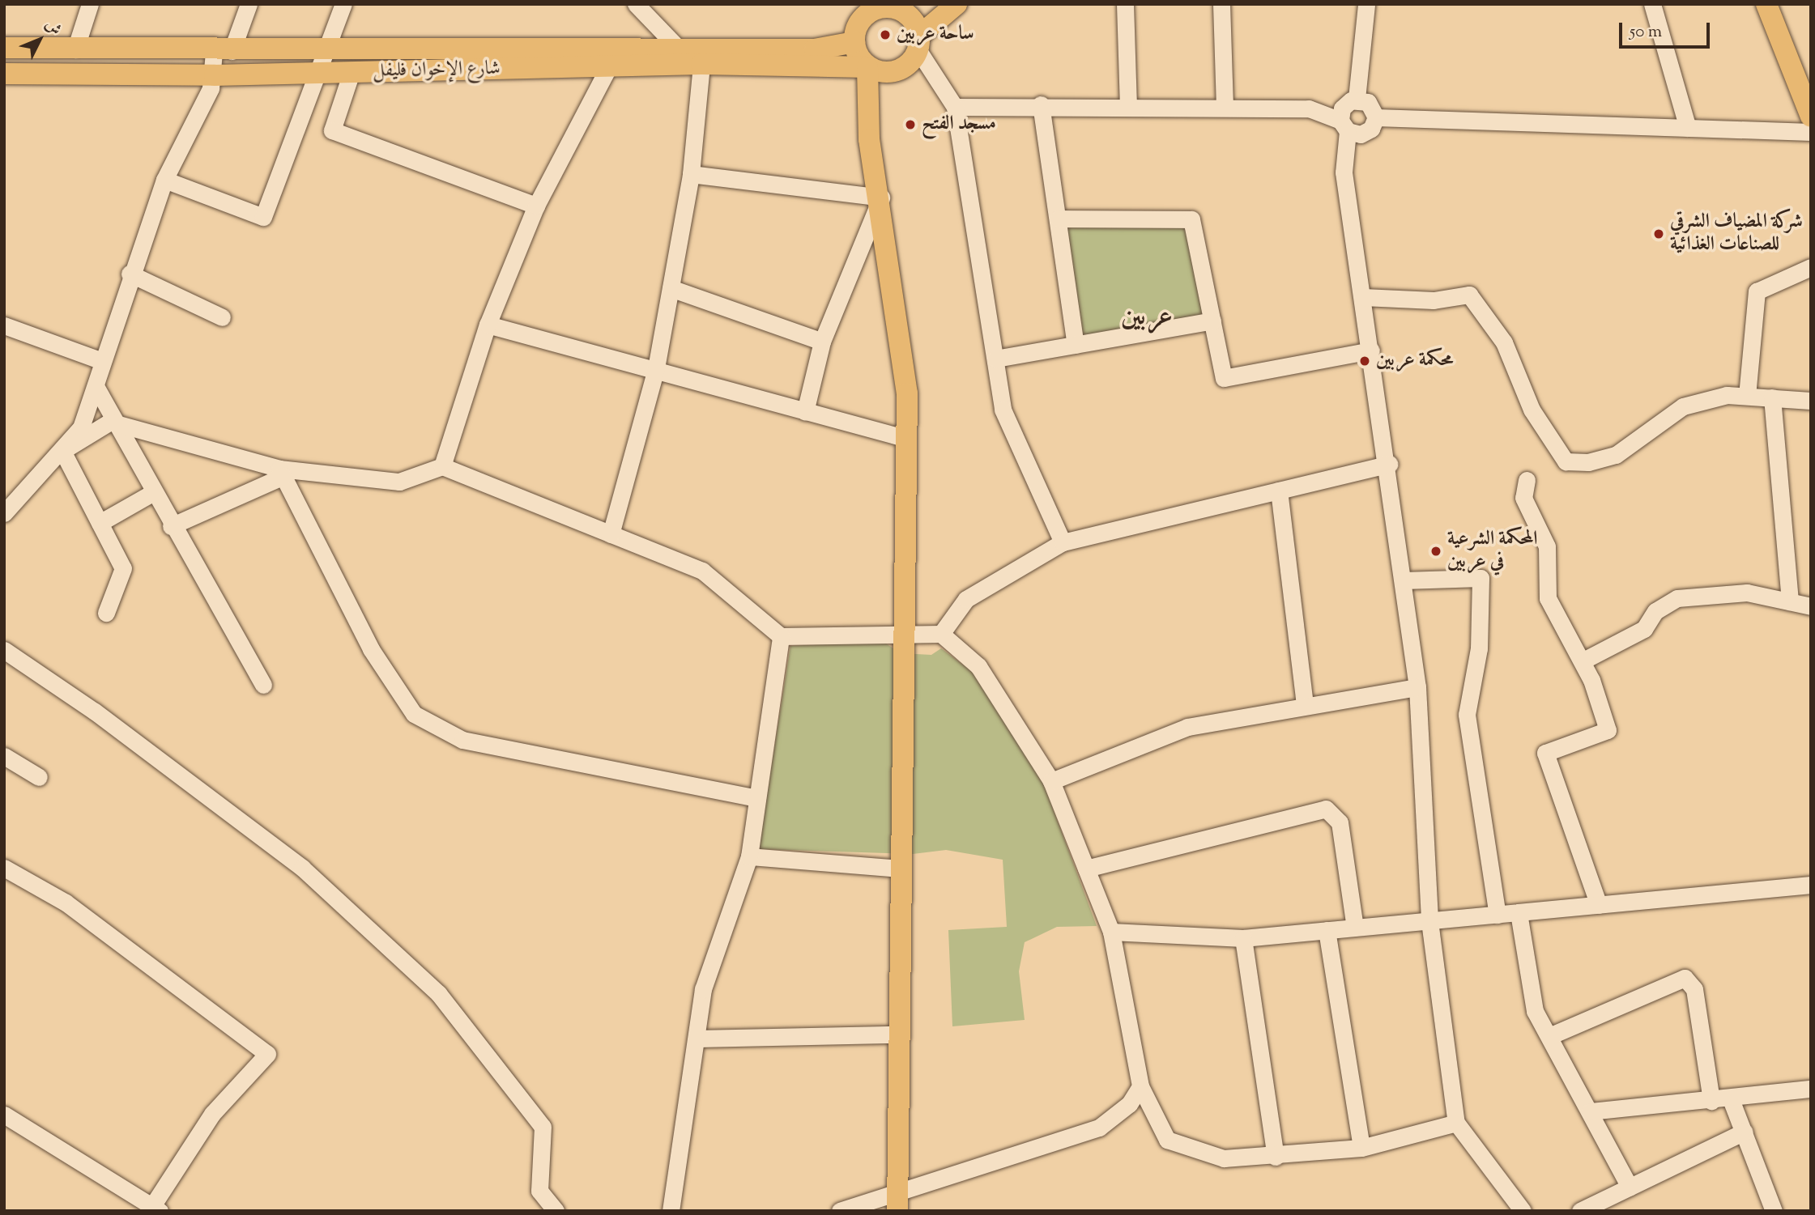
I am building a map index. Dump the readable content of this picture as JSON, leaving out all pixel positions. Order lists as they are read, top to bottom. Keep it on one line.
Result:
{"streets":{"main road":["شارع الإخوان فليفل"]},"districts":["عربين"],"places":["ساحة عربين","مسجد الفتح","شركة المضياف الشرقي للصناعات الغذائية","محكمة عربين","المحكمة الشرعية في عربين"],"scale_bar":"50 m","north":"top right"}
